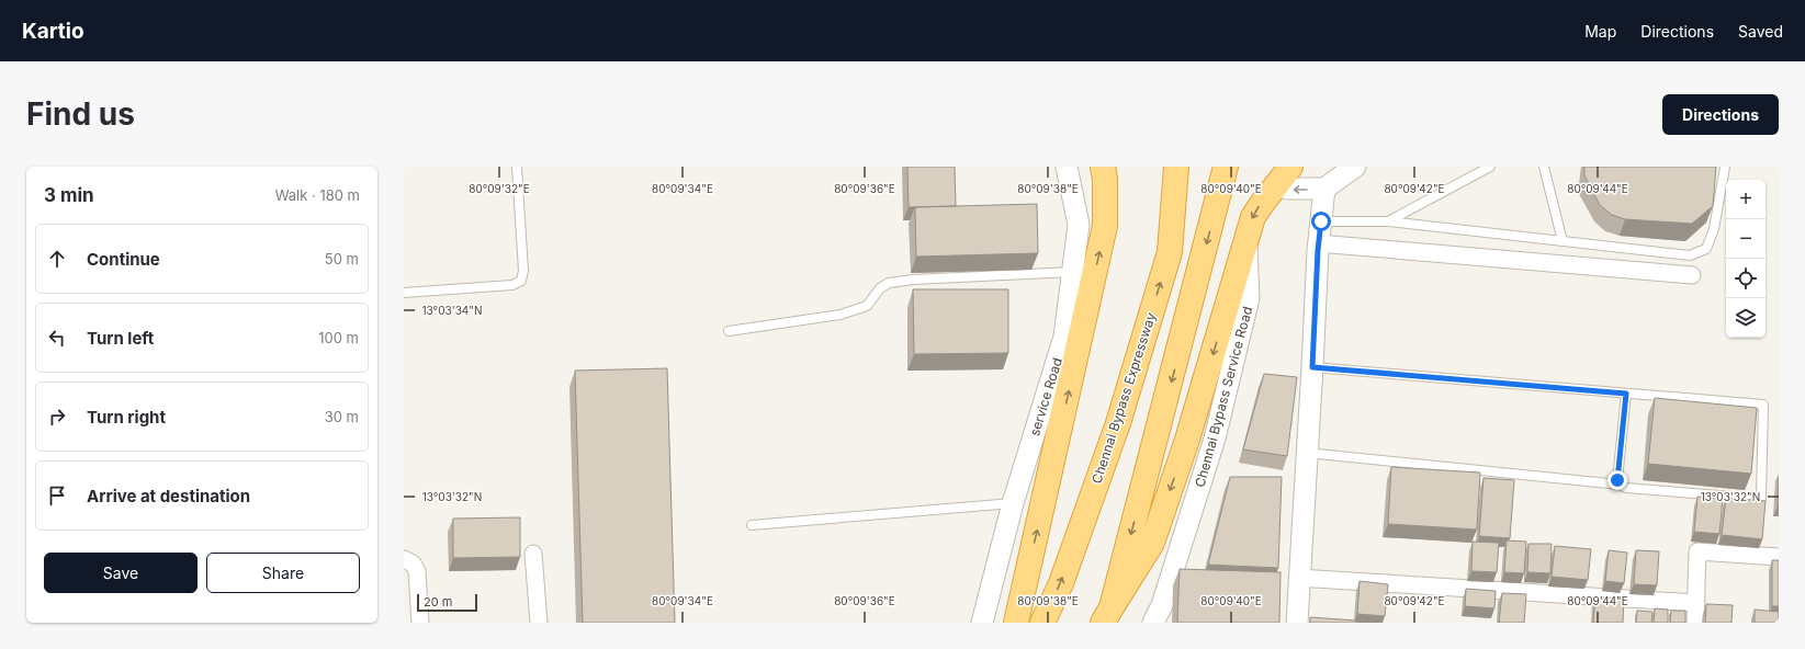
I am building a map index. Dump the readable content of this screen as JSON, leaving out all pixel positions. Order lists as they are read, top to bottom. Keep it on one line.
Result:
{"streets":{"highway":["Chennai Bypass Expressway"],"street":["service Road","Chennai Bypass Service Road"]},"scale_bar":"20 m","page":{"header":"Kartio","nav":["Map","Directions","Saved"],"buttons":["Directions",["Save","Share"]],"title":"Find us","heading":["3 min","Walk · 180 m"],"map_buttons":["+","−"],"list":[["Continue","50 m"],["Turn left","100 m"],["Turn right","30 m"],"Arrive at destination"],"scale":"20 m"},"coordinates":["80°09'32\"E","80°09'34\"E","80°09'36\"E","80°09'38\"E","80°09'40\"E","80°09'42\"E","80°09'44\"E","13°03'34\"N","13°03'32\"N"]}
